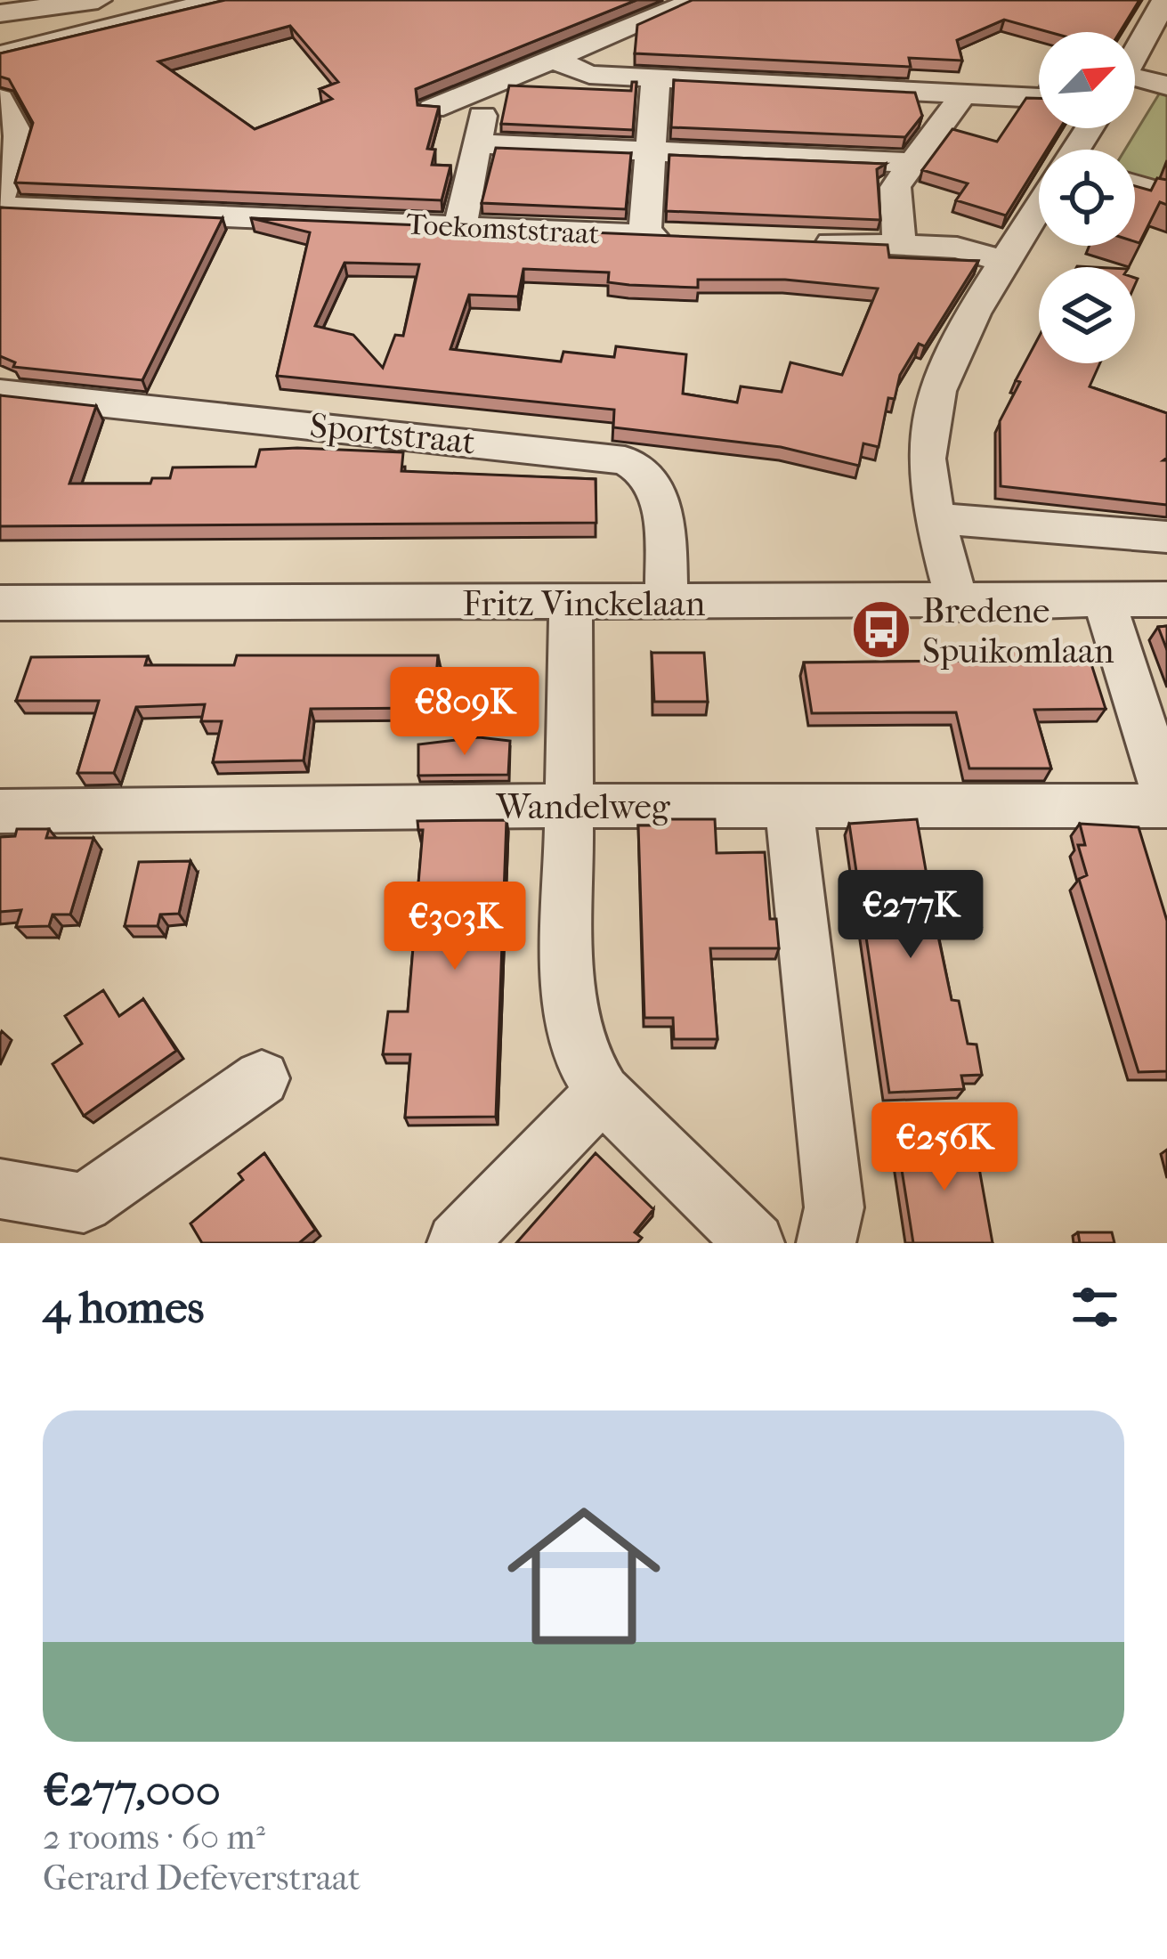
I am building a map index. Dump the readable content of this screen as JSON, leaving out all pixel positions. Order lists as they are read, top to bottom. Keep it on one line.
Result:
{"streets":{"street":["Toekomststraat","Sportstraat","Fritz Vinckelaan","Wandelweg"]},"crossings":[["Sportstraat","Fritz Vinckelaan"]],"places":{"bus stop":["Bredene Spuikomlaan"]},"north":"top right","page":{"price":["€809K","€277K","€303K","€256K"],"heading":"4 homes","list":[{"name":"€277,000","note":"2 rooms · 60 m² · Gerard Defeverstraat"}]}}
